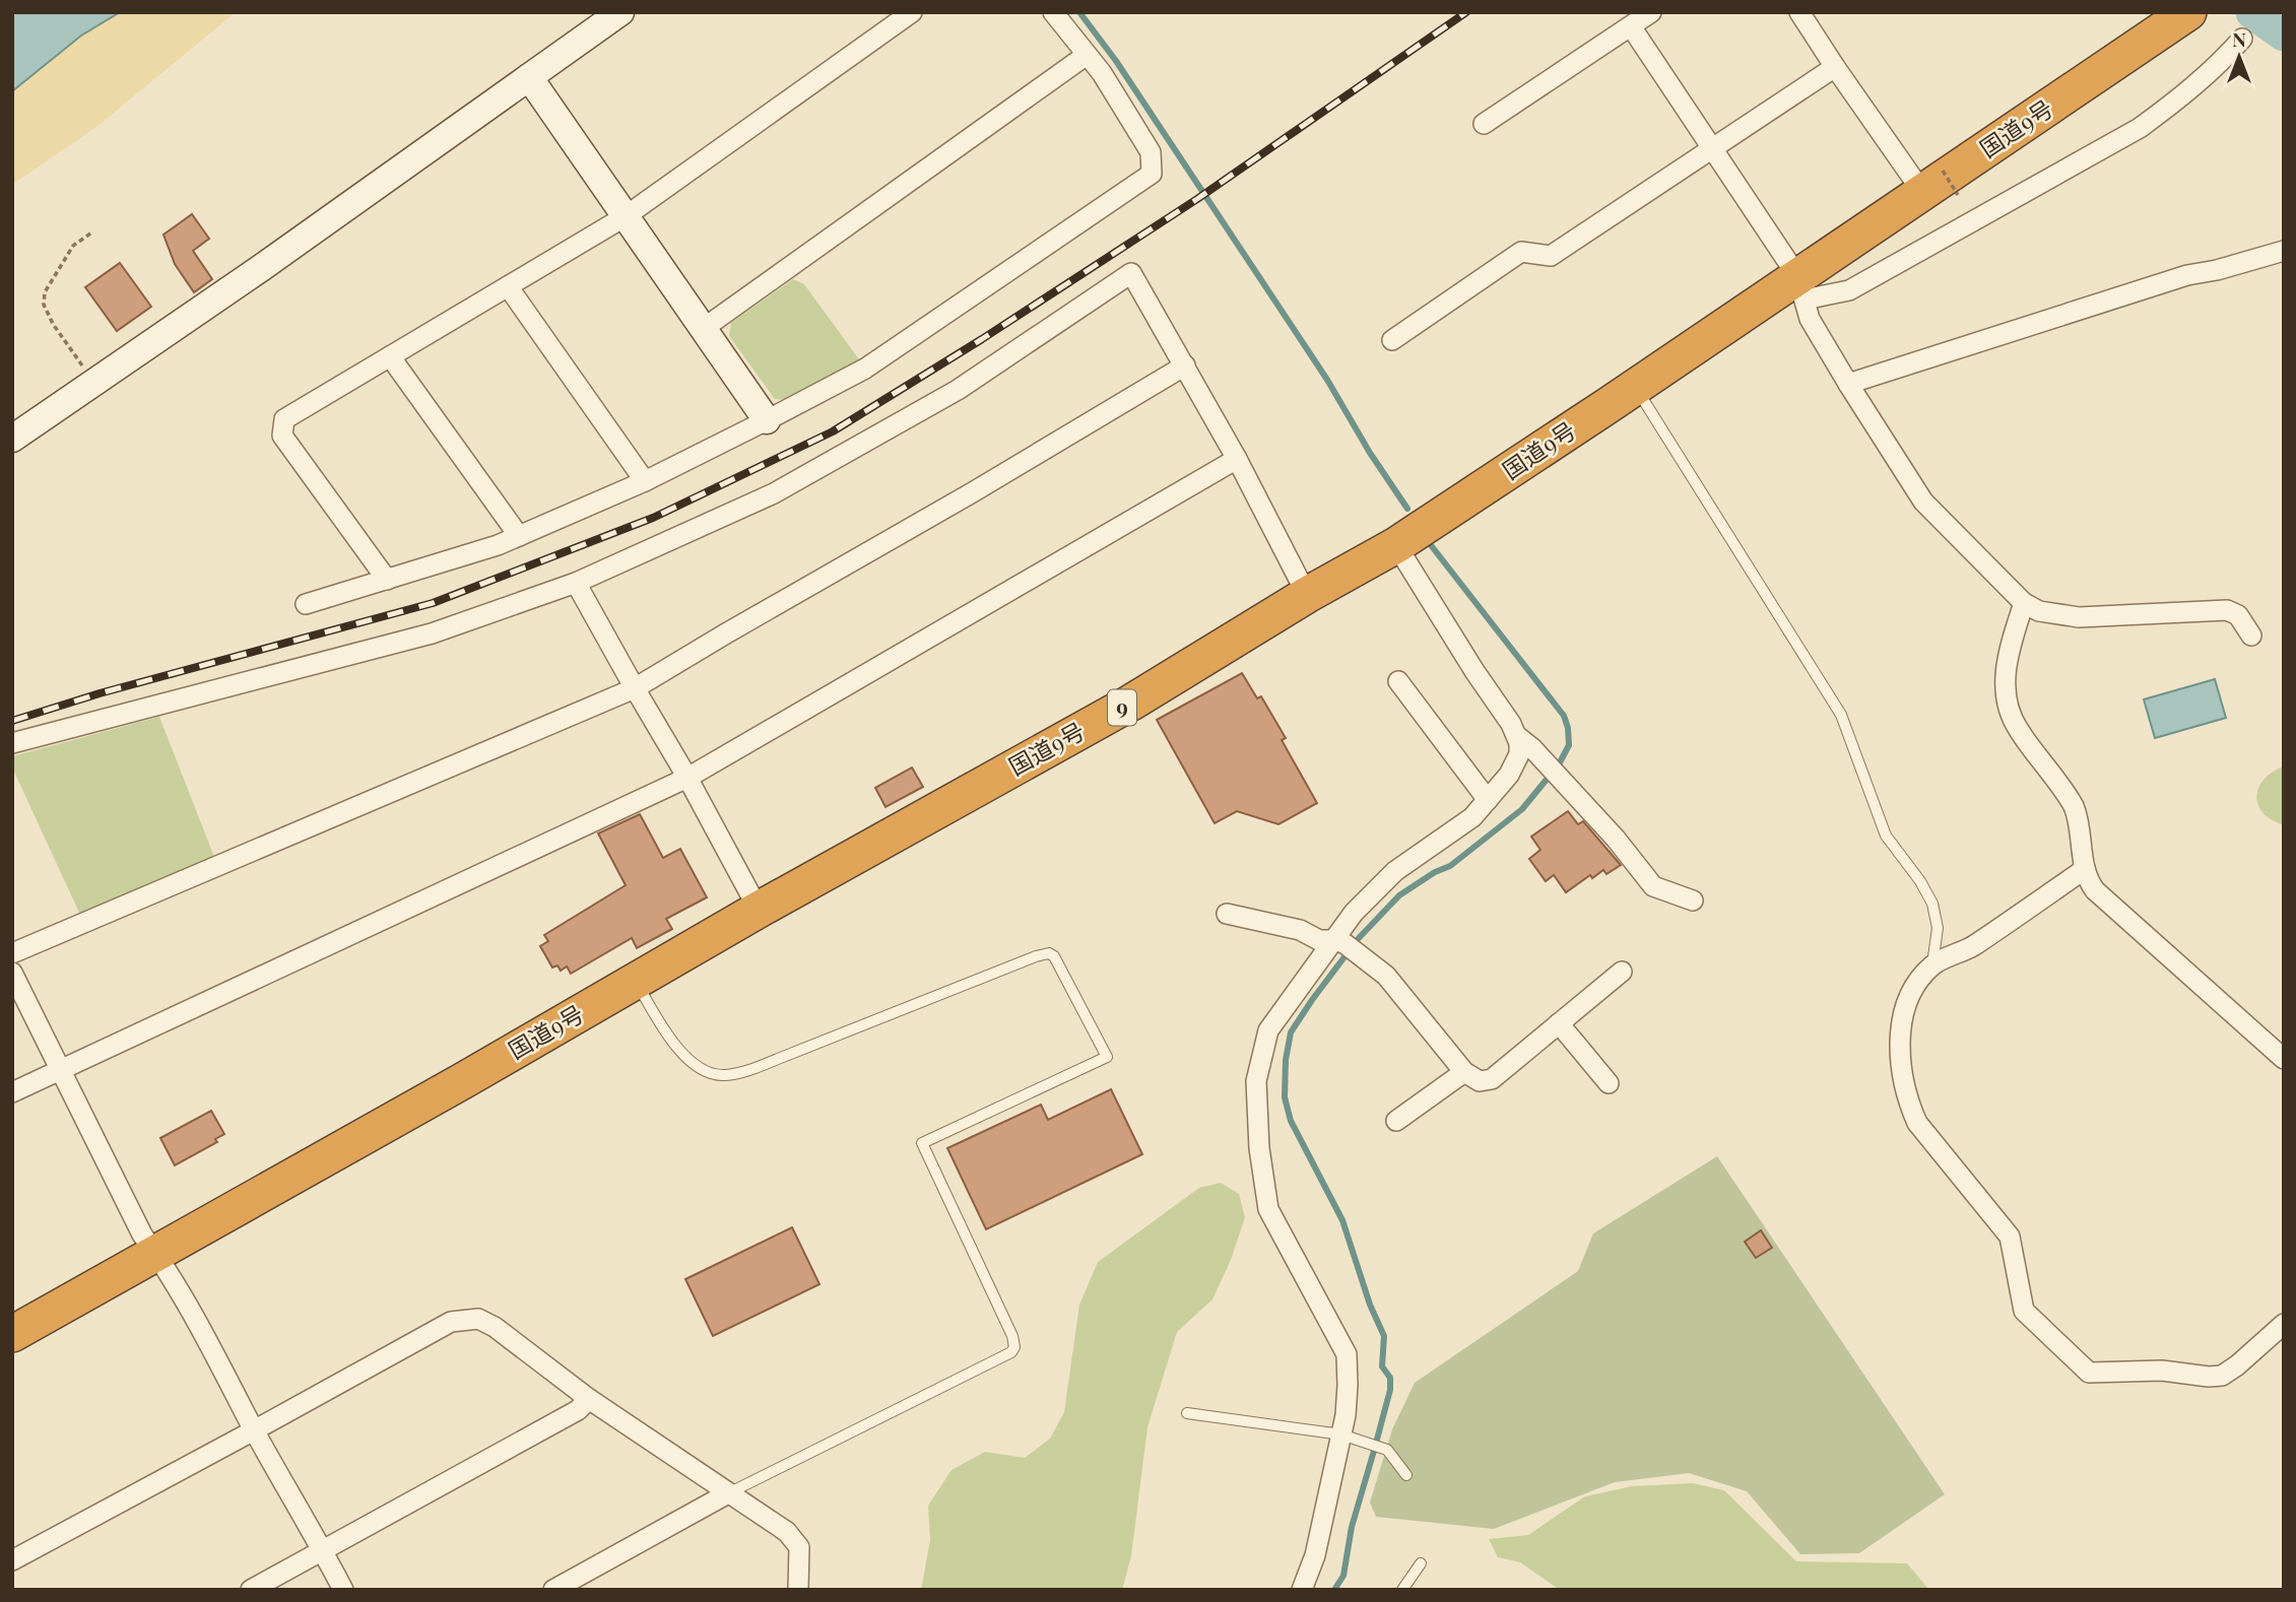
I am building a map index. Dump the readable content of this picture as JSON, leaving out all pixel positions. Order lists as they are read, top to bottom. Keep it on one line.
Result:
{"streets":{"highway":["国道9号","9"]},"north":"top"}
